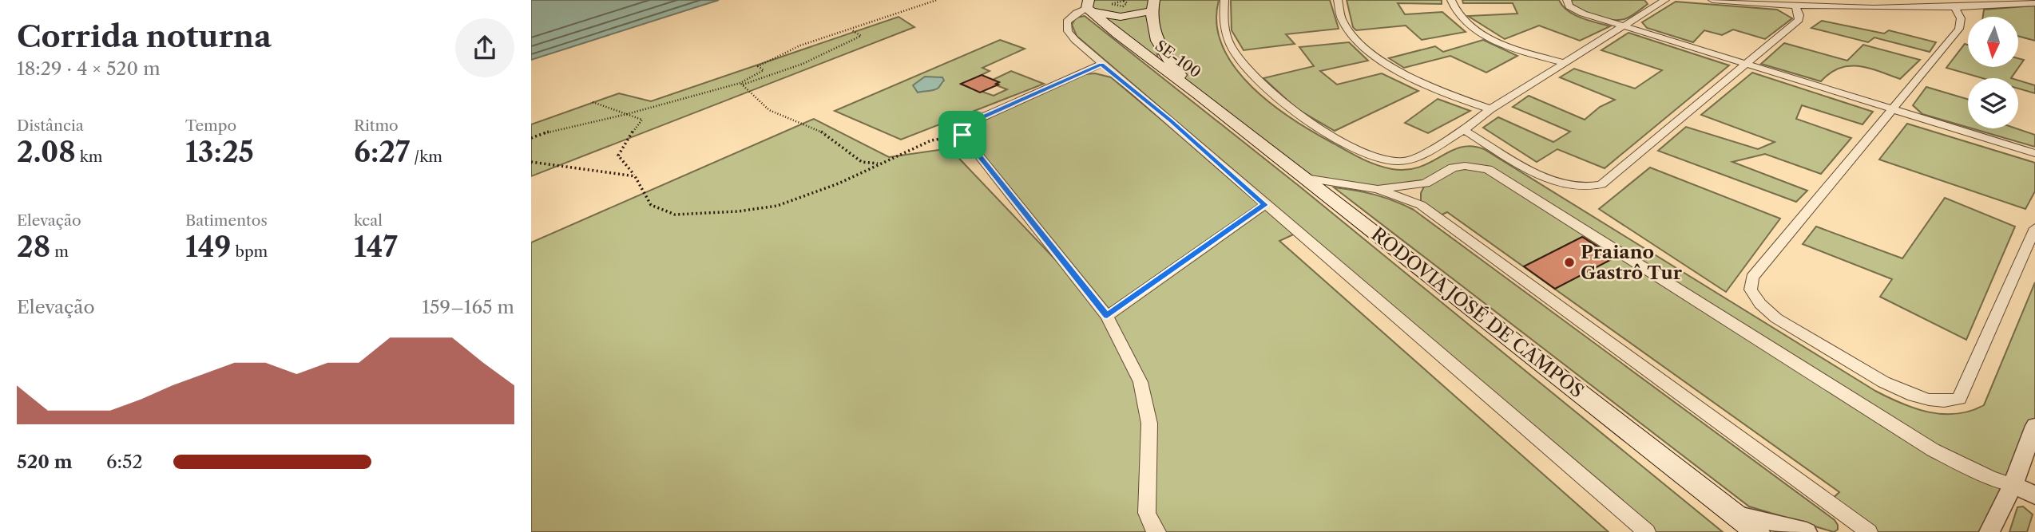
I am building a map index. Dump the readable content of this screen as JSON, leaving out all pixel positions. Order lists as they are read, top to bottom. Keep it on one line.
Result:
{"streets":{"main road":["SE-100","RODOVIA JOSÉ DE CAMPOS"]},"crossings":[["SE-100","RODOVIA JOSÉ DE CAMPOS"]],"places":["Praiano Gastrô Tur"],"north":"bottom","page":{"heading":["Corrida noturna","18:29 · 4 × 520 m"],"stats":[["Distância","2.08 km"],["Tempo","13:25"],["Ritmo","6:27 /km"],["Elevação","28 m"],["Batimentos","149 bpm"],["kcal","147"]],"chart":["Elevação","159–165 m"],"list":[{"name":"520 m","note":"6:52"}]}}
